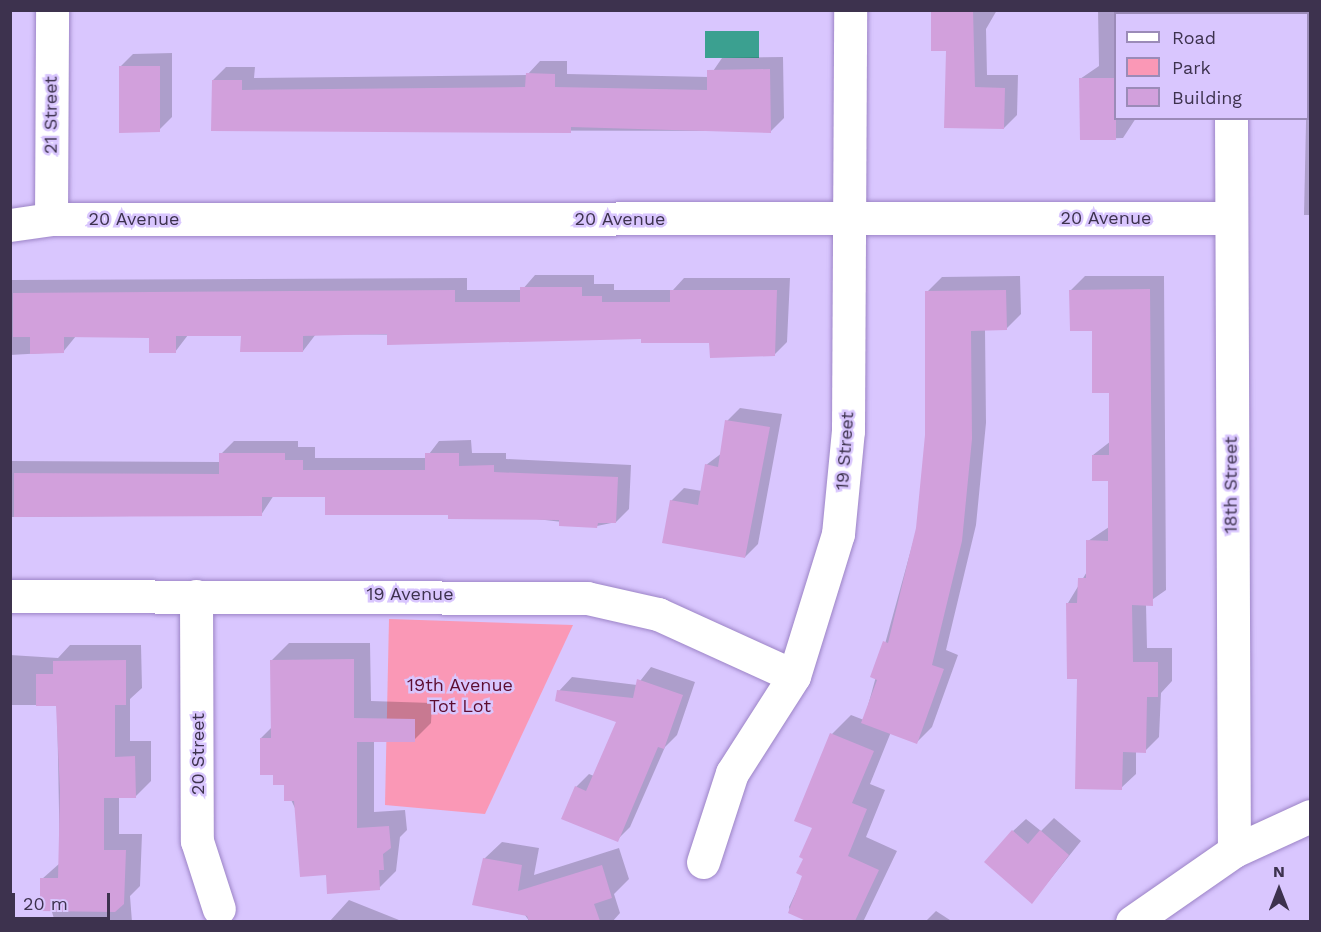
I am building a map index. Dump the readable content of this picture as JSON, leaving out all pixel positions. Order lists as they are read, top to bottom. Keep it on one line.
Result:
{"streets":{"street":["21 Street","20 Avenue","19 Street","18th Street","19 Avenue","20 Street"]},"crossings":[["21 Street","20 Avenue"],["20 Avenue","19 Street"],["20 Avenue","18th Street"],["19 Street","19 Avenue"],["19 Avenue","20 Street"]],"parks":["19th Avenue Tot Lot"],"legend":["Road","Park","Building"],"scale_bar":"20 m","north":"top"}
